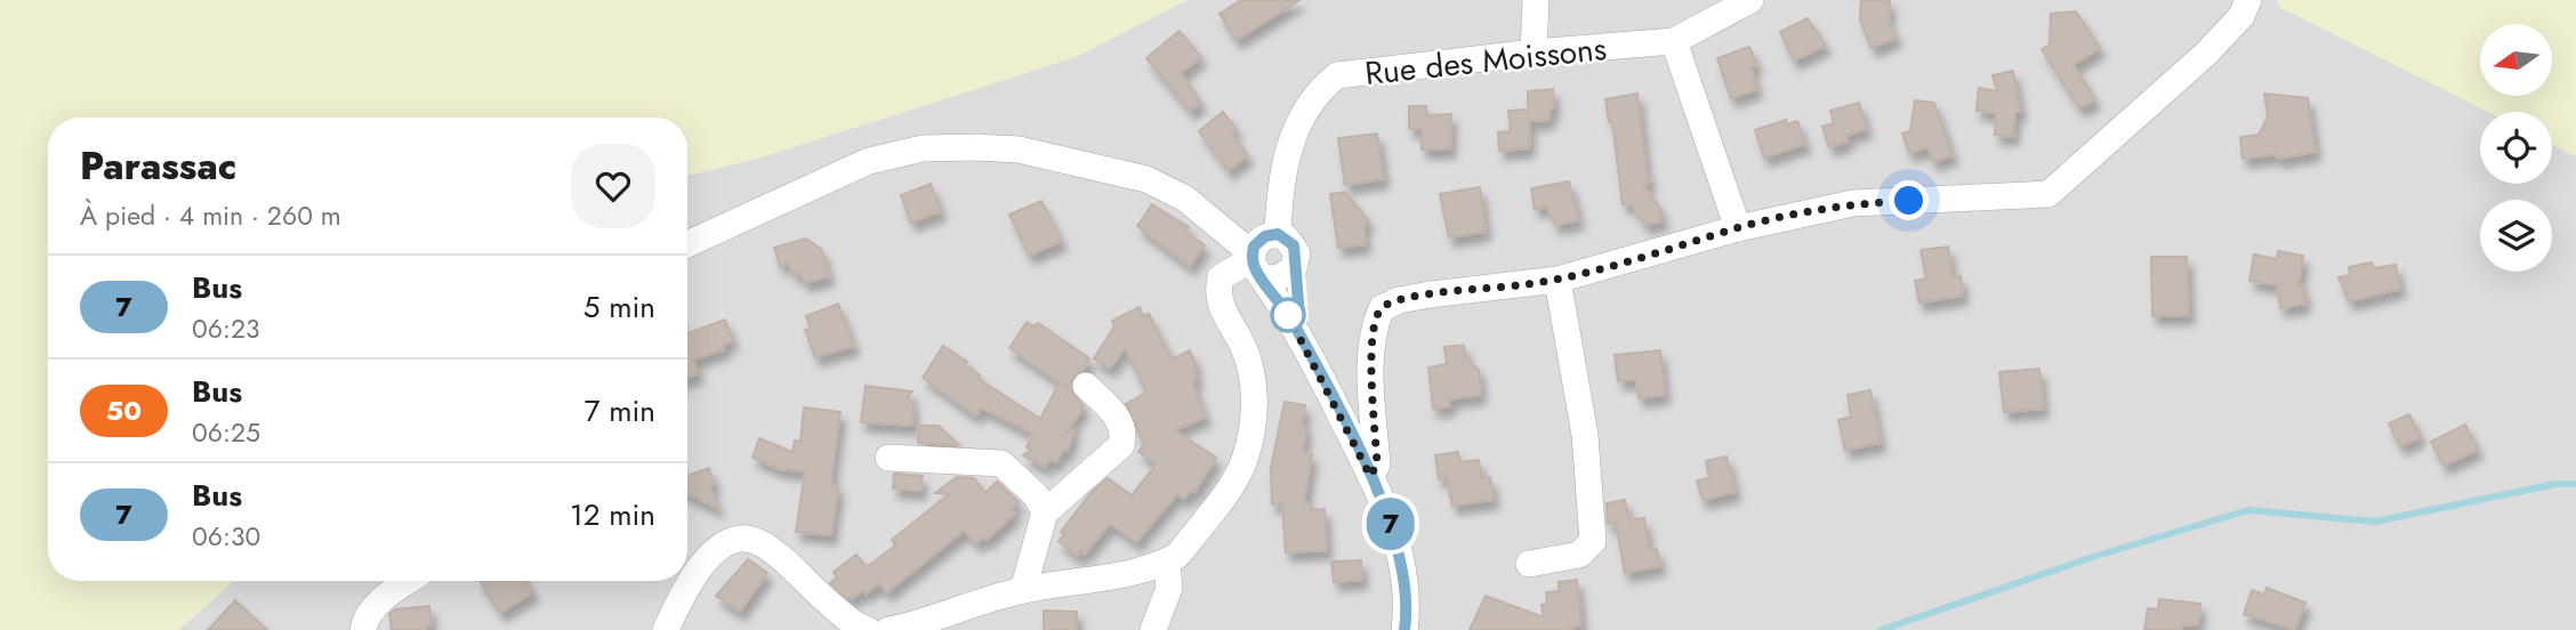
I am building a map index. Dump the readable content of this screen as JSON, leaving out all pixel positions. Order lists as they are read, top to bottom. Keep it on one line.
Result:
{"streets":{"street":["Rue des Moissons"]},"lines":["bus line 7"],"north":"left","page":{"on_map":"7","heading":["Parassac","À pied · 4 min · 260 m"],"list":[{"mark":"7","name":"Bus","note":"06:23","value":"5 min"},{"mark":"50","name":"Bus","note":"06:25","value":"7 min"},{"mark":"7","name":"Bus","note":"06:30","value":"12 min"}]}}
